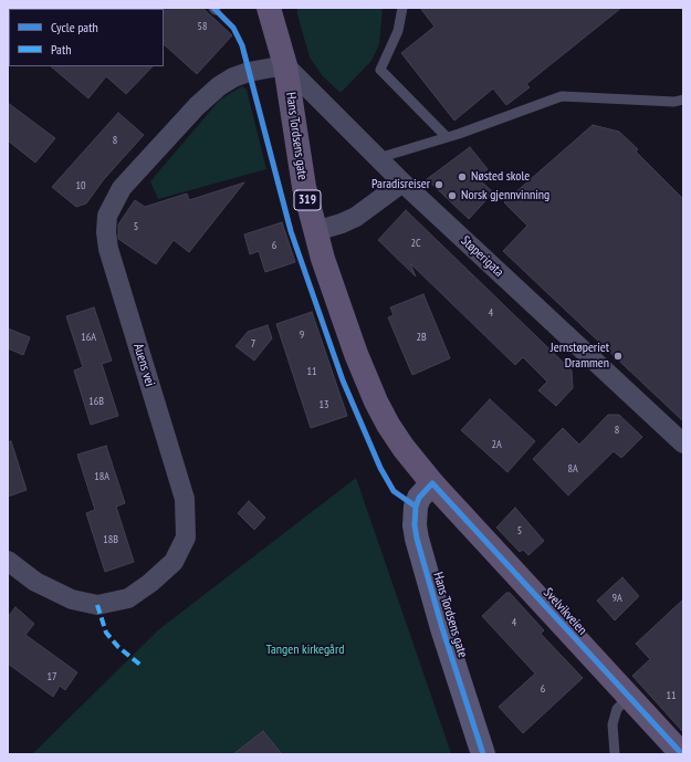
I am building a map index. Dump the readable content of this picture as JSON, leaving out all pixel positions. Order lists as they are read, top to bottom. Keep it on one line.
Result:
{"streets":{"main road":["Hans Tordsens gate","319","Svelvikveien"],"street":["Støperigata","Auens vei"]},"crossings":[["Hans Tordsens gate","319"],["Hans Tordsens gate","Støperigata"],["Hans Tordsens gate","Auens vei"],["Hans Tordsens gate","Svelvikveien"],["319","Støperigata"],["319","Auens vei"],["Støperigata","Auens vei"]],"parks":["Tangen kirkegård"],"places":["Nøsted skole","Paradisreiser","Norsk gjennvinning","Jernstøperiet Drammen"],"house_numbers":["58","8","10","5","2C","6","4","9","16A","2B","7","11","16B","13","8","2A","8A","18A","5","18B","9A","4","17","6","11"],"legend":["Cycle path","Path"]}
